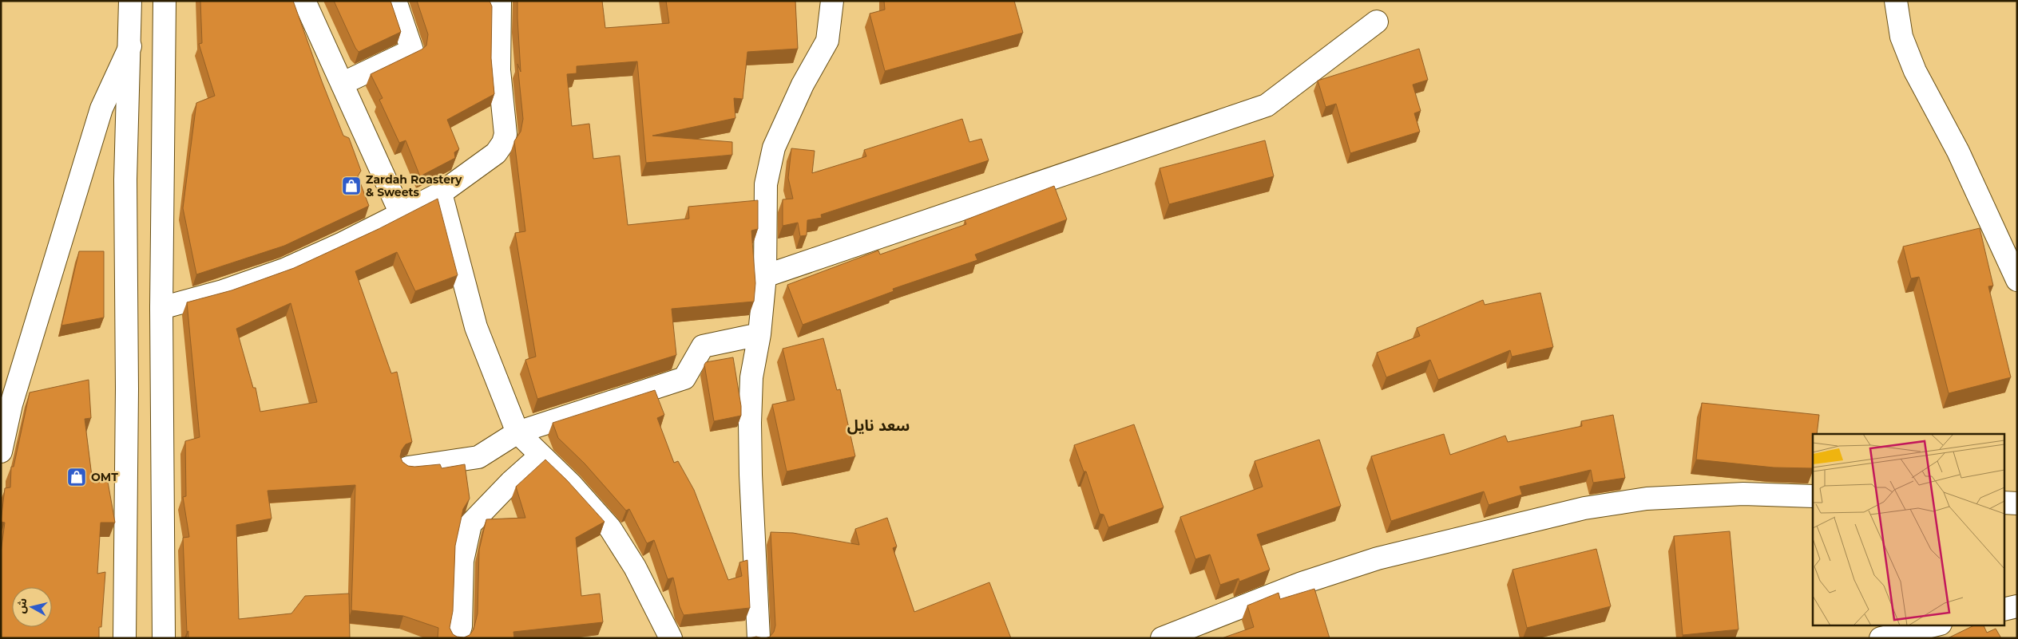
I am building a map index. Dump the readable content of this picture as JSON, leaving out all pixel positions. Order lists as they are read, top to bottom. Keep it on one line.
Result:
{"districts":["سعد نايل"],"places":{"shop":["Zardah Roastery & Sweets","OMT"]},"north":"left"}
